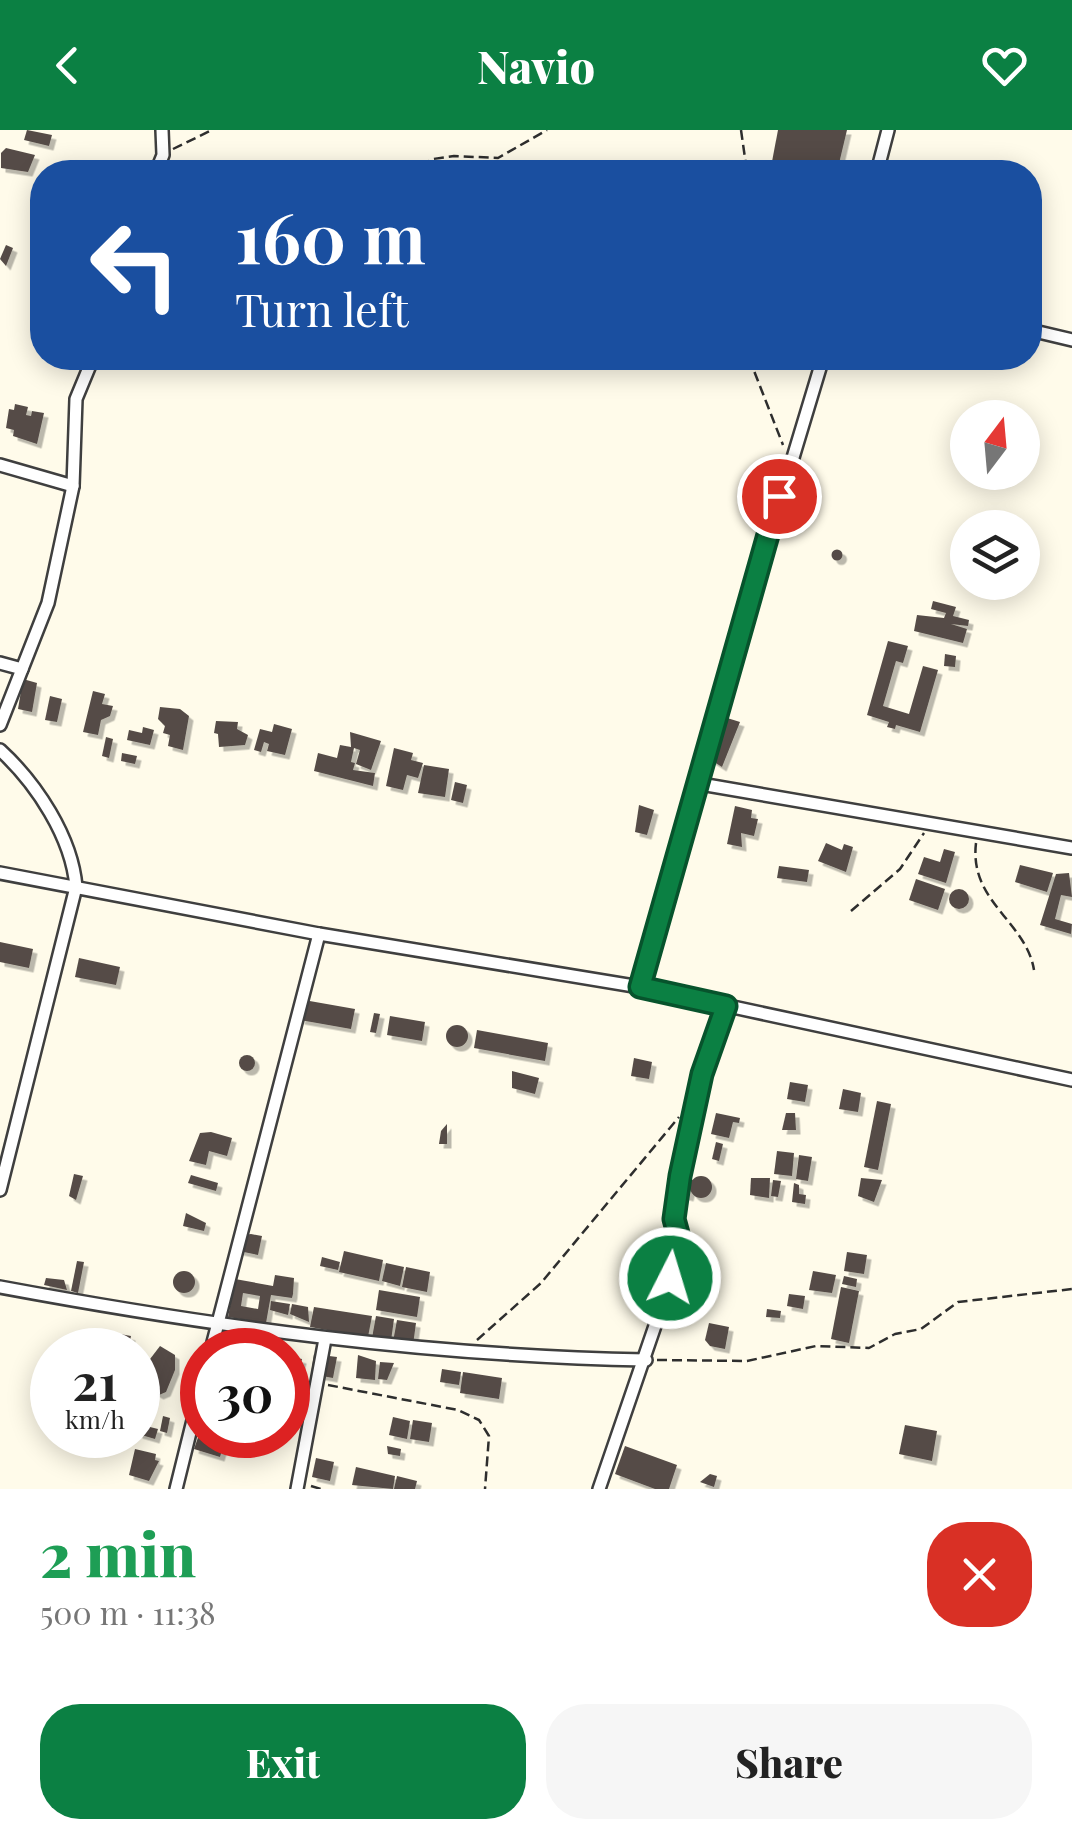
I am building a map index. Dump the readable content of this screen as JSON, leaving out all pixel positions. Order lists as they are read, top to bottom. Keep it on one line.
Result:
{"north":"top","page":{"header":"Navio","turn":["160 m","Turn left"],"speed":"21 km/h","limit":"30","heading":["2 min","500 m · 11:38"],"buttons":["Exit","Share"]}}
